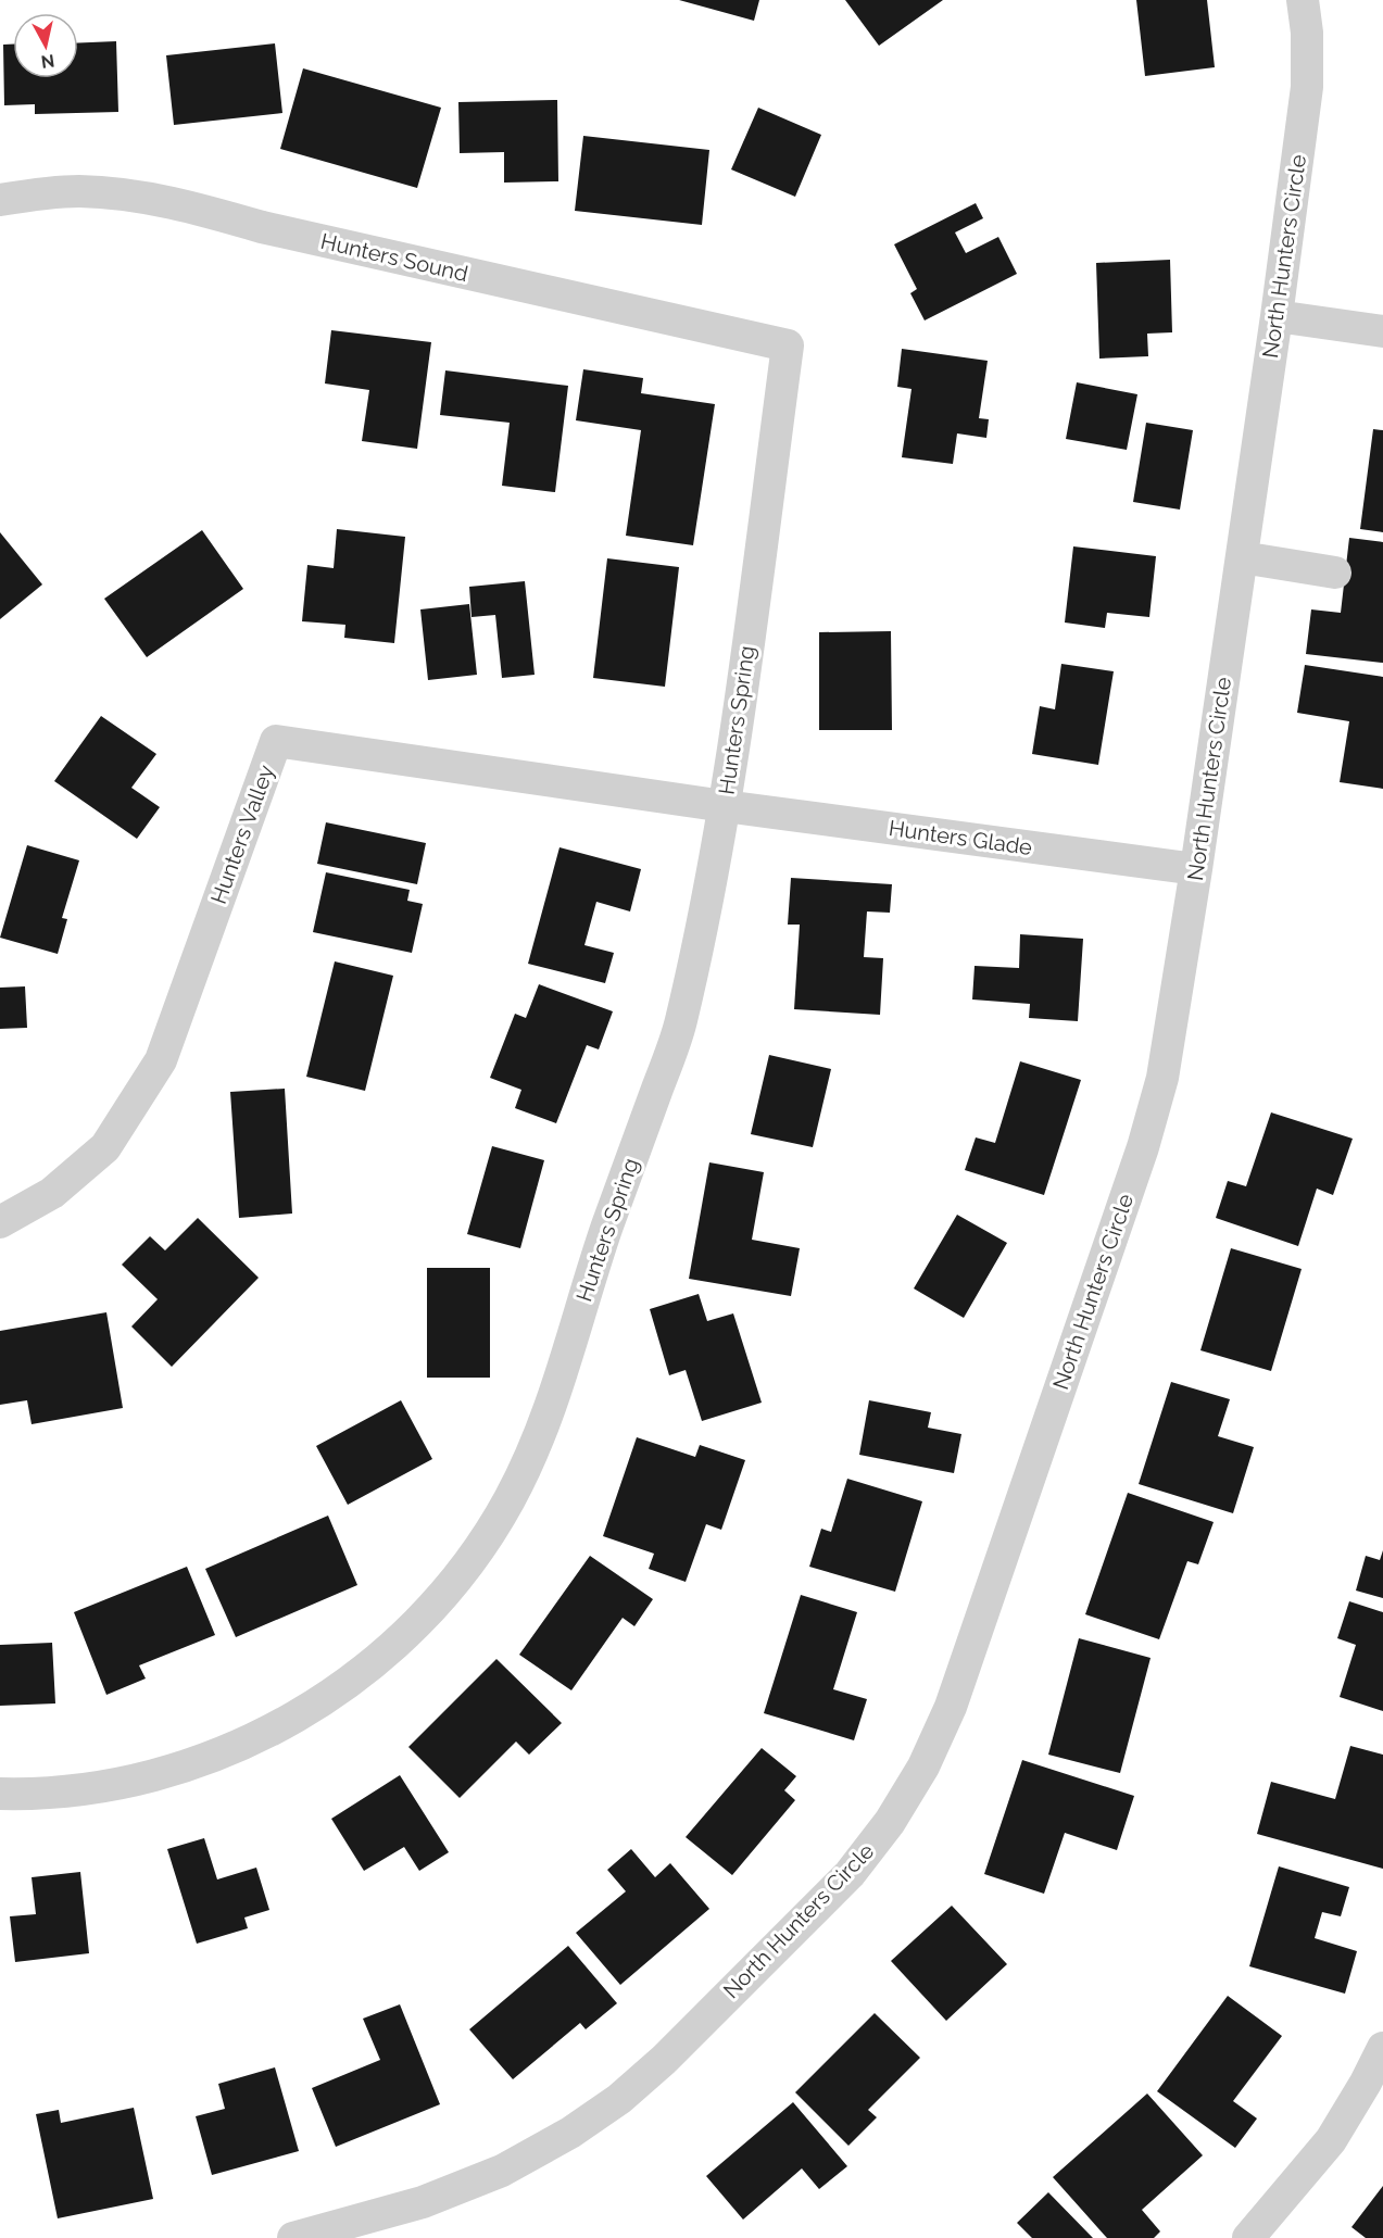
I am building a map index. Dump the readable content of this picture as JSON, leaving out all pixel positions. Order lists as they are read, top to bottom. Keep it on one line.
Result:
{"streets":{"street":["North Hunters Circle","Hunters Sound","Hunters Spring","Hunters Valley","Hunters Glade"]},"crossings":[["North Hunters Circle","Hunters Glade"],["Hunters Sound","Hunters Spring"],["Hunters Spring","Hunters Valley"],["Hunters Spring","Hunters Glade"],["Hunters Valley","Hunters Glade"]],"north":"bottom"}
